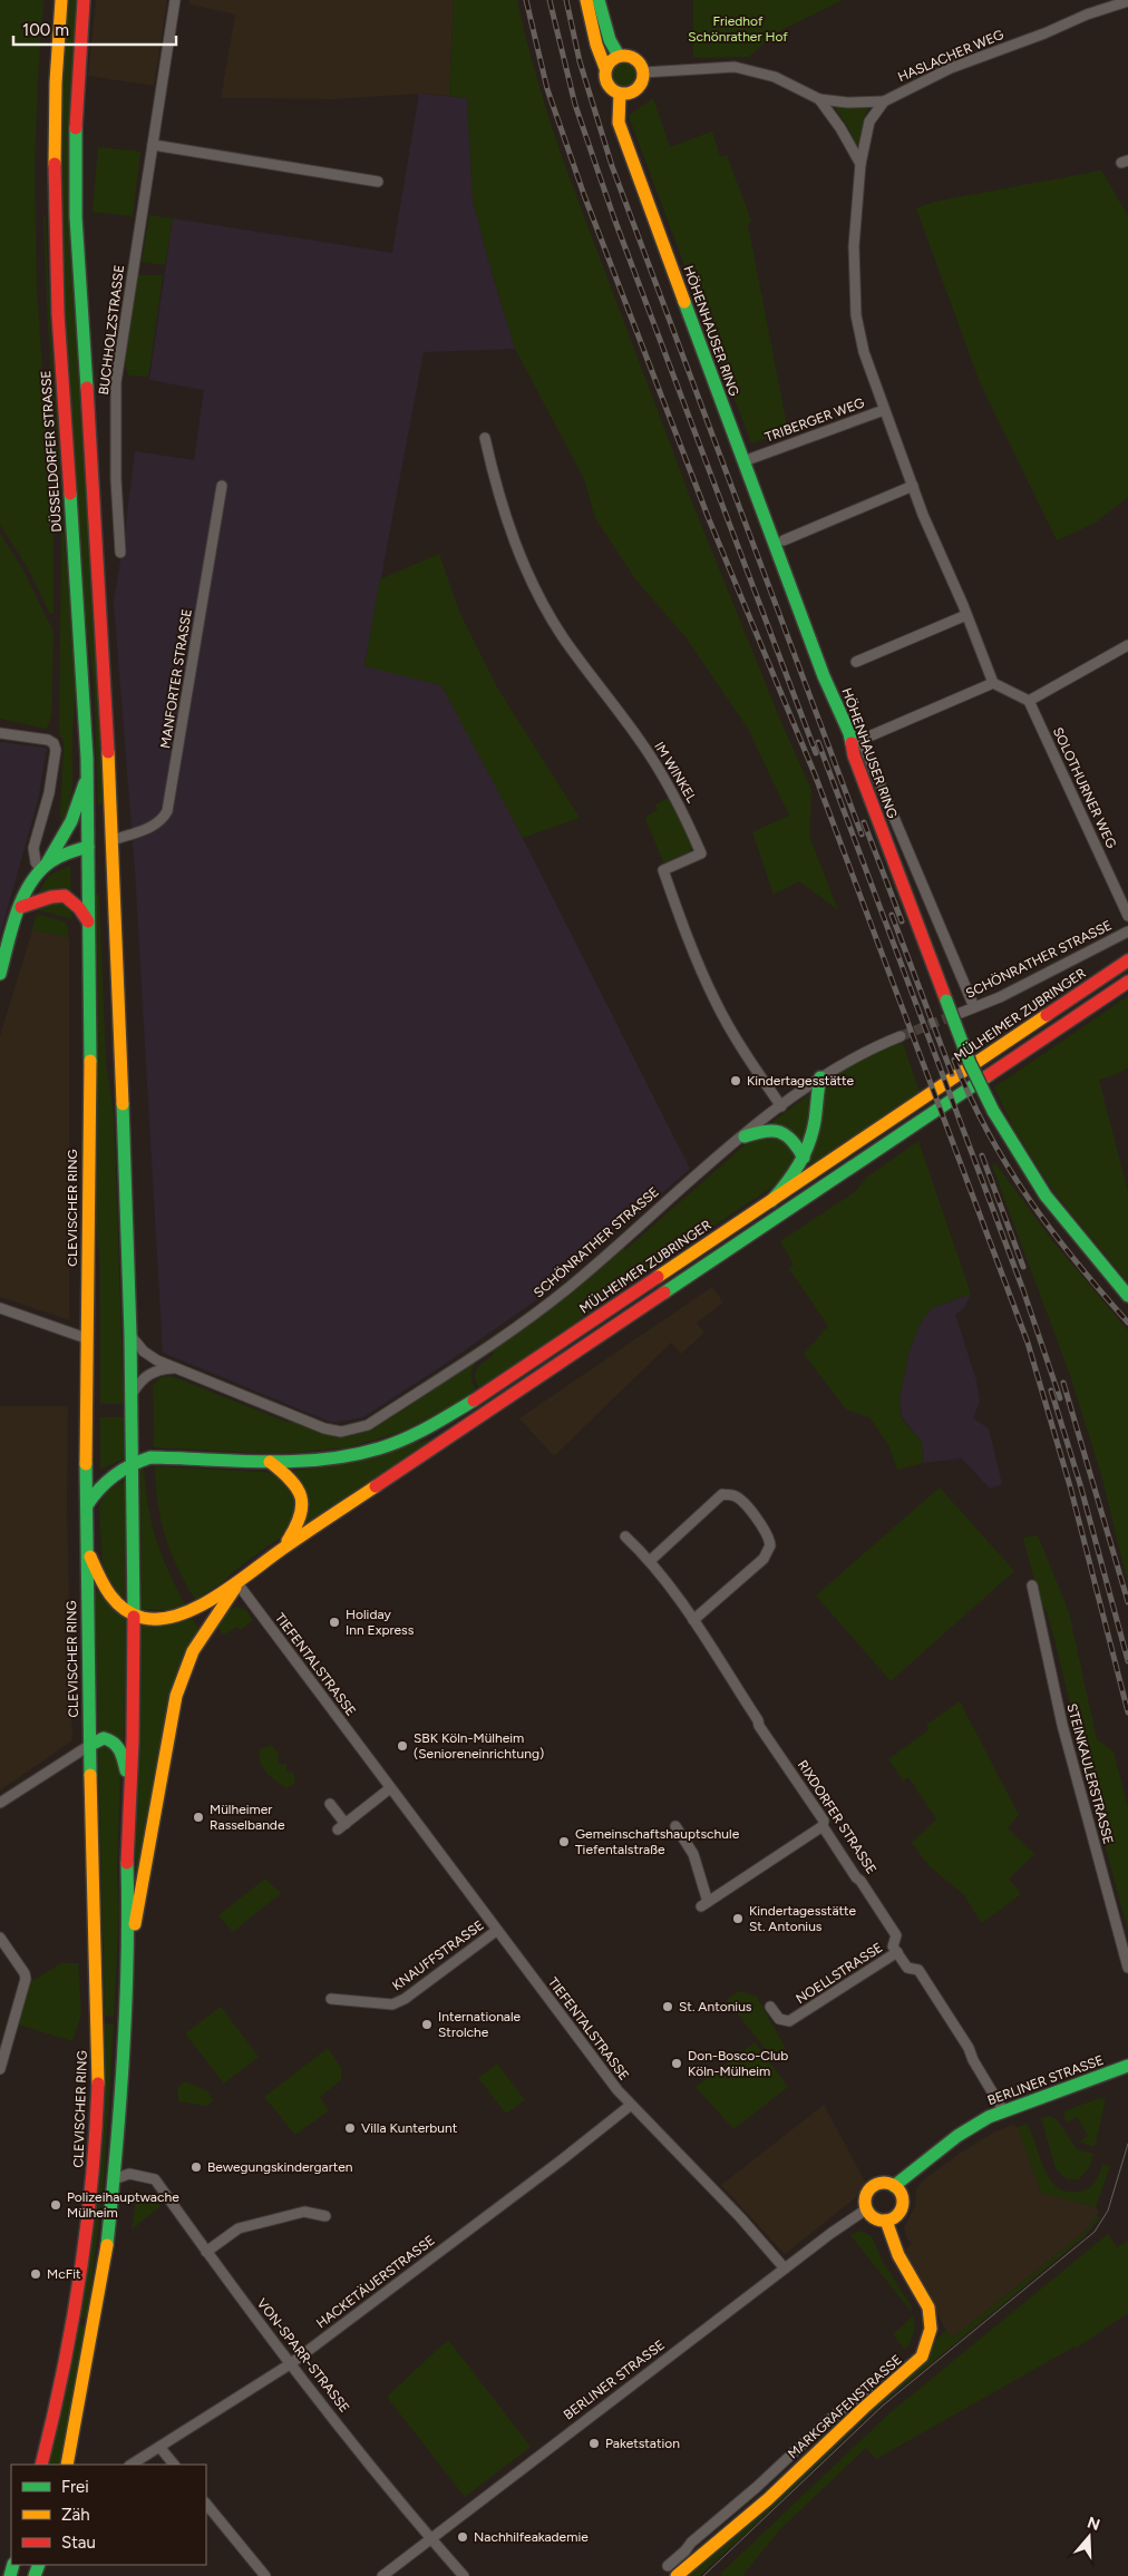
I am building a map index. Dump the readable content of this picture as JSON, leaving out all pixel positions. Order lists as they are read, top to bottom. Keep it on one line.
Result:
{"streets":{"main road":["HÖHENHAUSER RING","DÜSSELDORFER STRASSE","MÜLHEIMER ZUBRINGER","CLEVISCHER RING","BERLINER STRASSE","MARKGRAFENSTRASSE"],"street":["HASLACHER WEG","BUCHHOLZSTRASSE","TRIBERGER WEG","MANFORTER STRASSE","IM WINKEL","SOLOTHURNER WEG","SCHÖNRATHER STRASSE","TIEFENTALSTRASSE","STEINKAULERSTRASSE","RIXDORFER STRASSE","KNAUFFSTRASSE","NOELLSTRASSE","HACKETÄUERSTRASSE","VON-SPARR-STRASSE"]},"crossings":[["HASLACHER WEG","HÖHENHAUSER RING"],["HÖHENHAUSER RING","TRIBERGER WEG"],["HÖHENHAUSER RING","SCHÖNRATHER STRASSE"],["DÜSSELDORFER STRASSE","CLEVISCHER RING"],["IM WINKEL","SCHÖNRATHER STRASSE"],["TIEFENTALSTRASSE","KNAUFFSTRASSE"],["TIEFENTALSTRASSE","BERLINER STRASSE"],["TIEFENTALSTRASSE","HACKETÄUERSTRASSE"],["RIXDORFER STRASSE","NOELLSTRASSE"],["BERLINER STRASSE","VON-SPARR-STRASSE"],["BERLINER STRASSE","MARKGRAFENSTRASSE"],["HACKETÄUERSTRASSE","VON-SPARR-STRASSE"]],"parks":["Friedhof Schönrather Hof"],"places":["Kindertagesstätte","Holiday Inn Express","SBK Köln-Mülheim (Senioreneinrichtung)","Mülheimer Rasselbande","Gemeinschaftshauptschule Tiefentalstraße","Kindertagesstätte St. Antonius","St. Antonius","Internationale Strolche","Don-Bosco-Club Köln-Mülheim","Villa Kunterbunt","Bewegungskindergarten","Polizeihauptwache Mülheim","McFit","Paketstation","Nachhilfeakademie"],"legend":["Frei","Zäh","Stau"],"scale_bar":"100 m","north":"top"}
